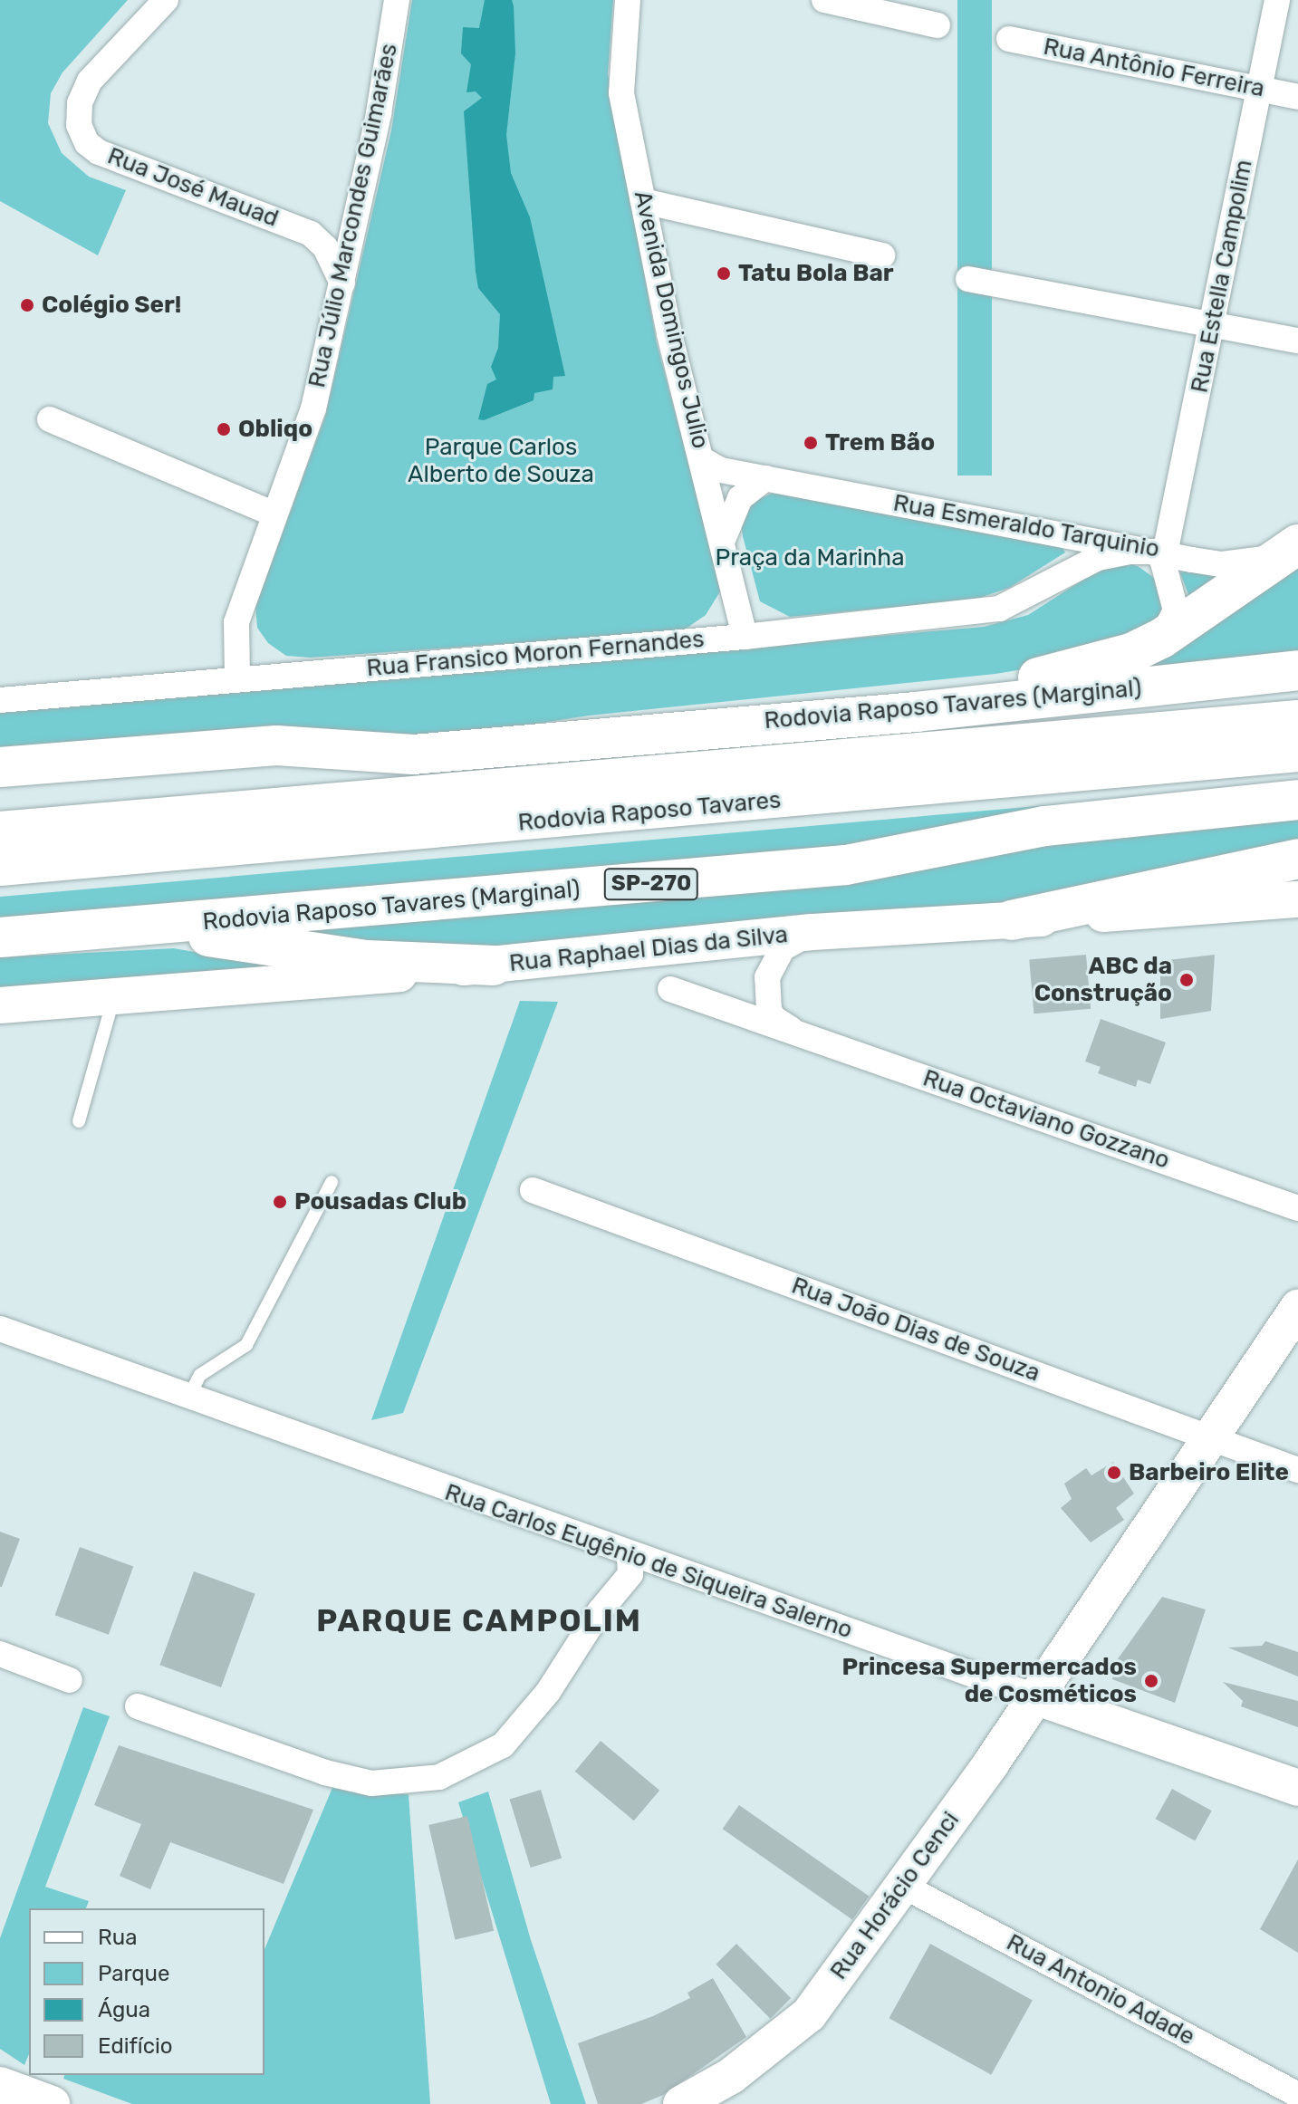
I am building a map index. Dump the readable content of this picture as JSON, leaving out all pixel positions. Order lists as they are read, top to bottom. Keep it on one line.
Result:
{"streets":{"highway":["Rodovia Raposo Tavares (Marginal)","Rodovia Raposo Tavares","SP-270"],"main road":["Rua Raphael Dias da Silva","Rua Carlos Eugênio de Siqueira Salerno","Rua Horácio Cenci"],"street":["Rua Antônio Ferreira","Rua José Mauad","Rua Júlio Marcondes Guimarães","Rua Estella Campolim","Avenida Domingos Julio","Rua Esmeraldo Tarquinio","Rua Fransico Moron Fernandes","Rua Octaviano Gozzano","Rua João Dias de Souza","Rua Antonio Adade"]},"crossings":[["Rua Antônio Ferreira","Rua Estella Campolim"],["Rua José Mauad","Rua Júlio Marcondes Guimarães"],["Rua Júlio Marcondes Guimarães","Rua Fransico Moron Fernandes"],["Rua Estella Campolim","Rua Esmeraldo Tarquinio"],["Rua Estella Campolim","Rua Fransico Moron Fernandes"],["Avenida Domingos Julio","Rua Esmeraldo Tarquinio"],["Avenida Domingos Julio","Rua Fransico Moron Fernandes"],["Rua Esmeraldo Tarquinio","Rua Fransico Moron Fernandes"],["Rua Raphael Dias da Silva","Rua Octaviano Gozzano"],["Rua João Dias de Souza","Rua Horácio Cenci"],["Rua Carlos Eugênio de Siqueira Salerno","Rua Horácio Cenci"],["Rua Horácio Cenci","Rua Antonio Adade"]],"districts":["PARQUE CAMPOLIM"],"parks":["Parque Carlos Alberto de Souza","Praça da Marinha"],"places":["Tatu Bola Bar","Colégio Ser!","Obliqo","Trem Bão","ABC da Construção","Pousadas Club","Barbeiro Elite","Princesa Supermercados de Cosméticos"],"legend":["Rua","Parque","Água","Edifício"]}
